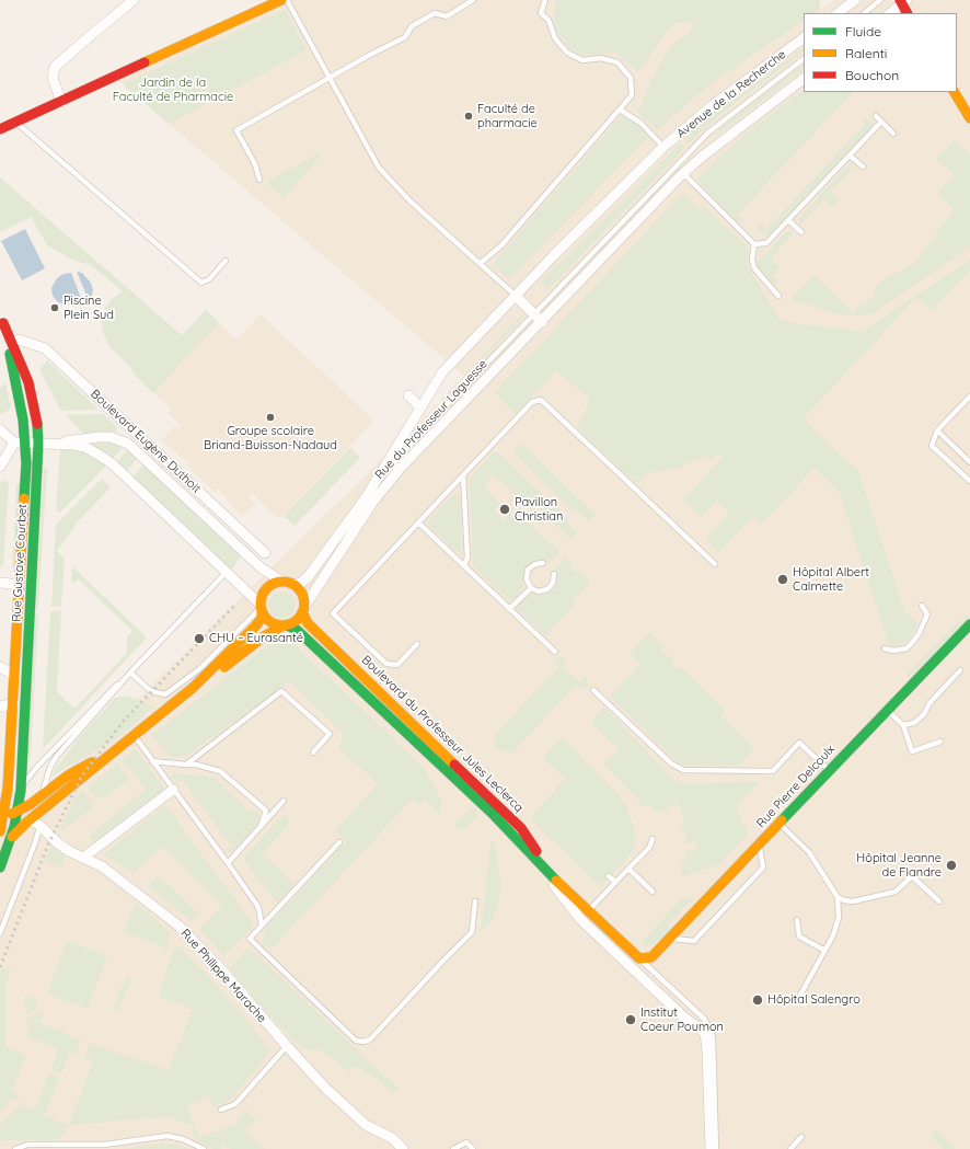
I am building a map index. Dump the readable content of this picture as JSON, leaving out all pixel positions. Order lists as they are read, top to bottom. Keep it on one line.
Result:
{"streets":{"street":["Avenue de la Recherche","Rue du Professeur Laguesse","Boulevard Eugène Duthoit","Rue Gustave Courbet","Boulevard du Professeur Jules Leclercq","Rue Pierre Delcoulx","Rue Philippe Marache"]},"crossings":[["Avenue de la Recherche","Rue du Professeur Laguesse"],["Rue du Professeur Laguesse","Boulevard Eugène Duthoit"],["Rue du Professeur Laguesse","Boulevard du Professeur Jules Leclercq"],["Boulevard Eugène Duthoit","Rue Gustave Courbet"],["Boulevard Eugène Duthoit","Boulevard du Professeur Jules Leclercq"],["Boulevard du Professeur Jules Leclercq","Rue Pierre Delcoulx"]],"parks":["Jardin de la Faculté de Pharmacie"],"places":["Faculté de pharmacie","Piscine Plein Sud","Groupe scolaire Briand-Buisson-Nadaud","Pavillon Christian","Hôpital Albert Calmette","CHU – Eurasanté","Hôpital Jeanne de Flandre","Hôpital Salengro","Institut Coeur Poumon"],"legend":["Fluide","Ralenti","Bouchon"]}
